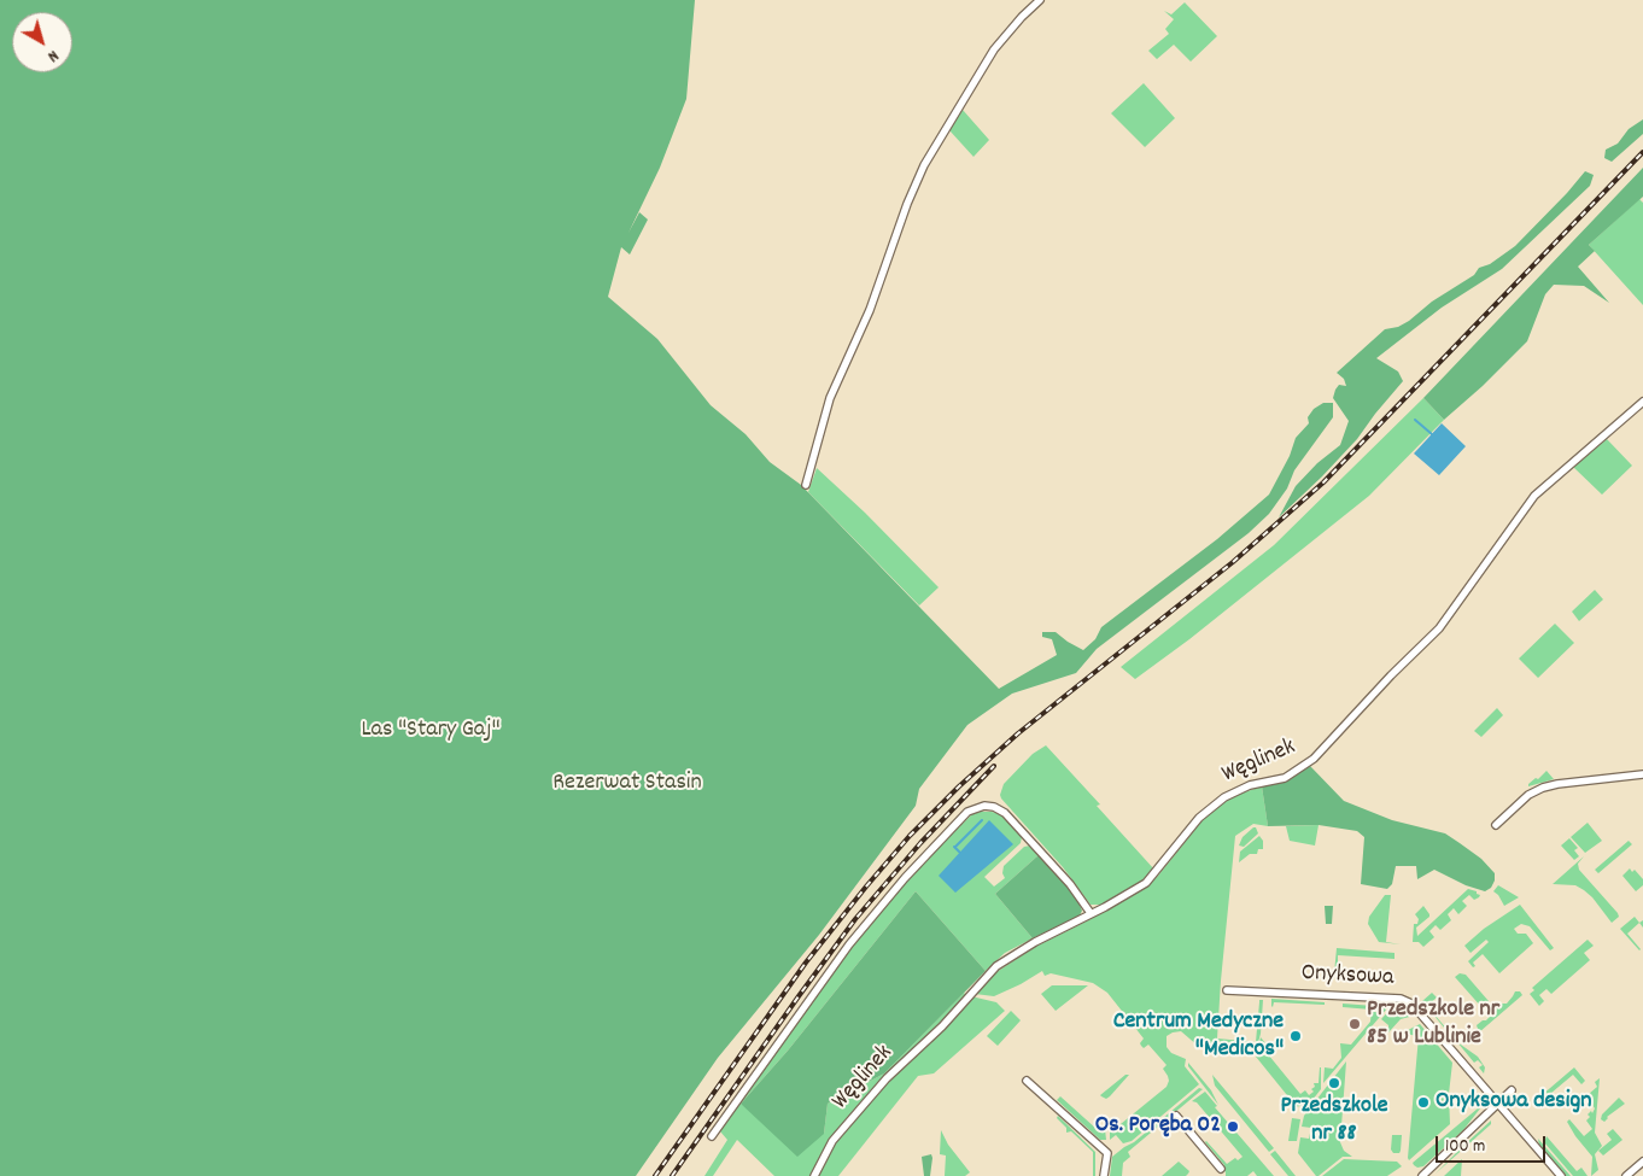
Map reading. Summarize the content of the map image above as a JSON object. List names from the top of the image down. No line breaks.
{"streets":{"street":["Węglinek","Onyksowa"]},"parks":["Las \"Stary Gaj\"","Rezerwat Stasin"],"places":["Przedszkole nr 85 w Lublinie","Centrum Medyczne \"Medicos\"","Przedszkole nr 88","Onyksowa design","Os. Poręba 02"],"scale_bar":"100 m","north":"bottom right"}
